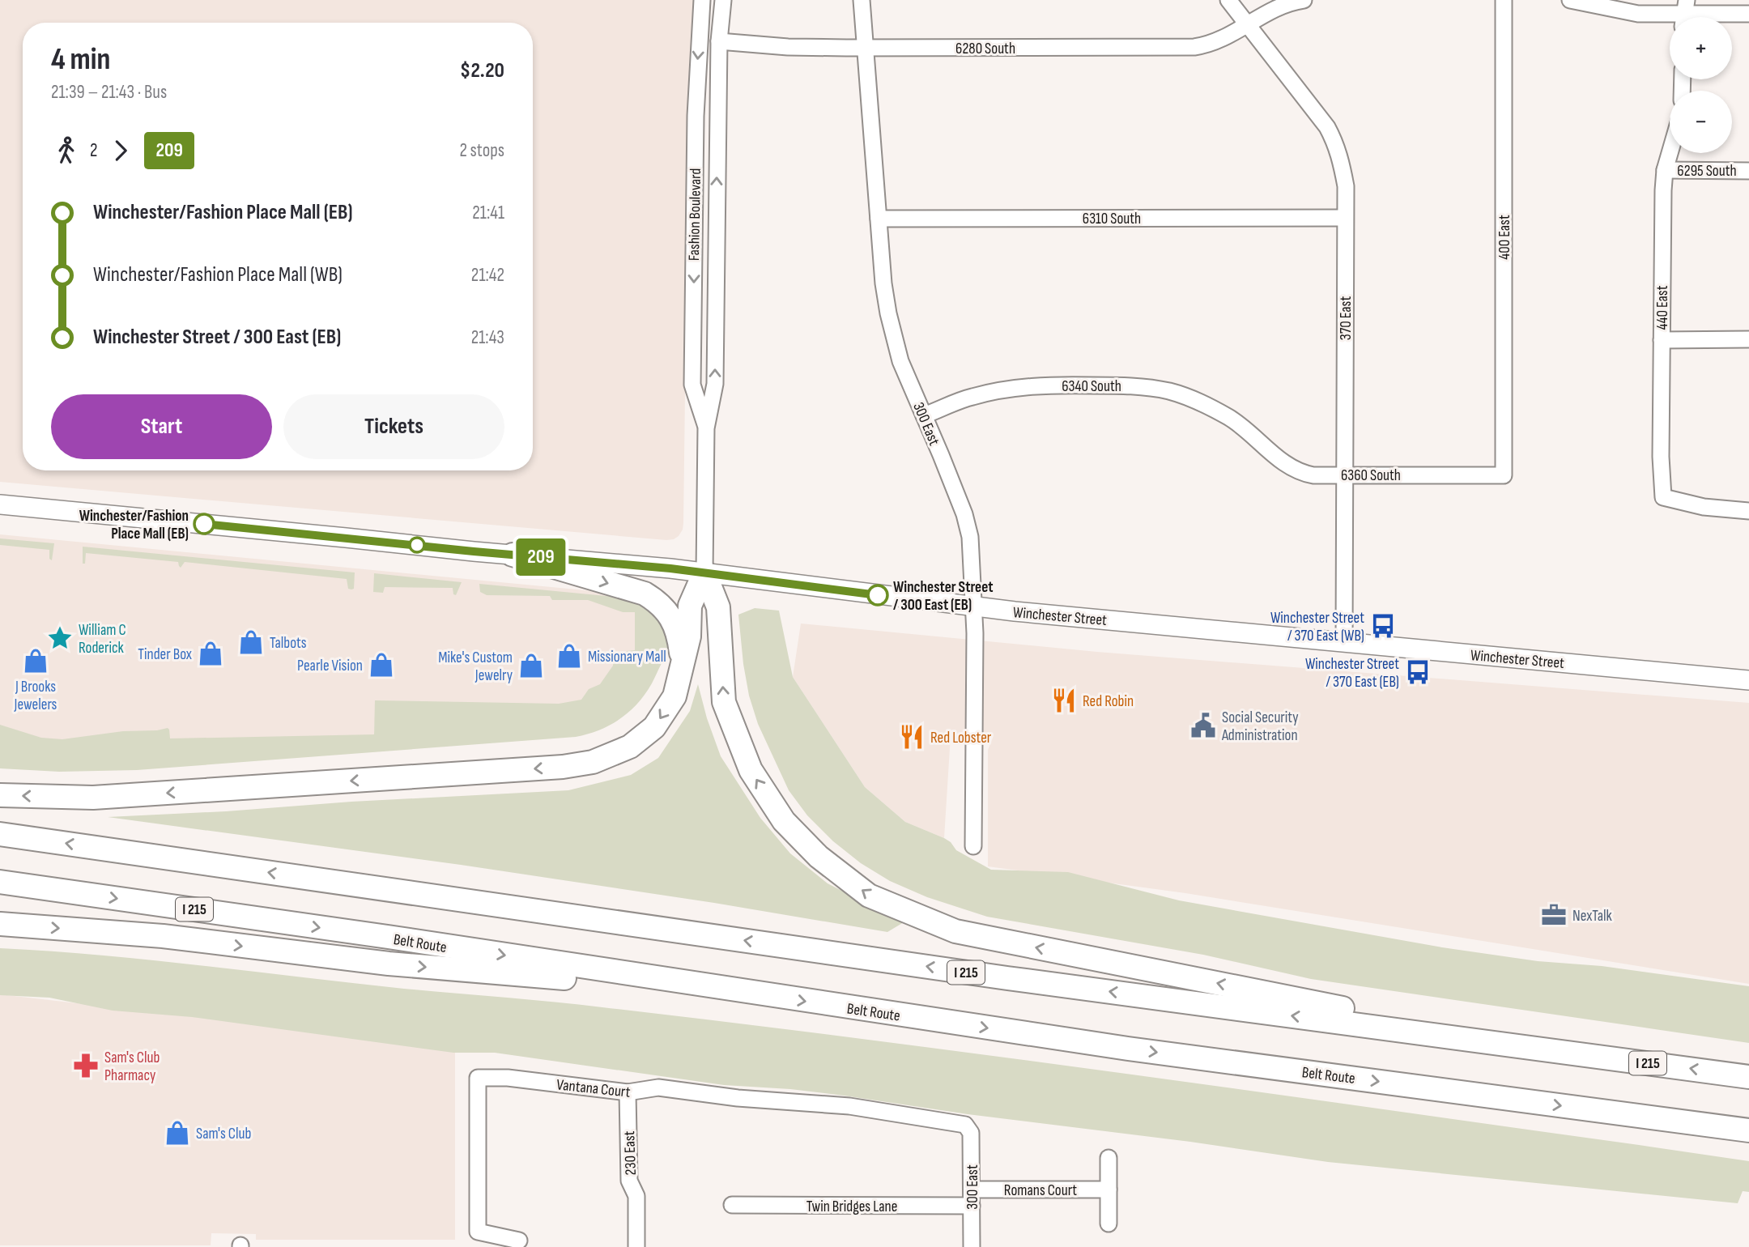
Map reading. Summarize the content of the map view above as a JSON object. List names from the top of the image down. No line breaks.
{"streets":{"highway":["I 215","Belt Route"],"main road":["Winchester Street"],"street":["6280 South","6295 South","Fashion Boulevard","6310 South","400 East","440 East","370 East","6340 South","300 East","6360 South","Vantana Court","230 East","Romans Court","Twin Bridges Lane"]},"crossings":[["6280 South","Fashion Boulevard"],["6280 South","370 East"],["6280 South","300 East"],["6295 South","440 East"],["Fashion Boulevard","Winchester Street"],["6310 South","370 East"],["6310 South","300 East"],["400 East","6360 South"],["370 East","6360 South"],["370 East","Winchester Street"],["6340 South","300 East"],["6340 South","6360 South"],["300 East","Winchester Street"],["300 East","Vantana Court"],["300 East","Romans Court"],["300 East","Twin Bridges Lane"],["Vantana Court","230 East"]],"places":{"other":["Winchester/Fashion Place Mall (EB)","Winchester Street / 300 East (EB)"],"bus stop":["Winchester Street / 370 East (WB)","Winchester Street / 370 East (EB)"],"place":["William C Roderick"],"shop":["Talbots","Tinder Box","Missionary Mall","J Brooks Jewelers","Pearle Vision","Mike's Custom Jewelry","Sam's Club"],"restaurant":["Red Robin","Red Lobster"],"public building":["Social Security Administration"],"office":["NexTalk"],"pharmacy":["Sam's Club Pharmacy"]},"lines":["bus line 209"],"page":{"on_map":"209","map_buttons":["+","−"],"heading":["4 min","21:39 – 21:43 · Bus","$2.20"],"legs":["2","209","2 stops"],"list":[{"name":"Winchester/Fashion Place Mall (EB)","value":"21:41"},{"name":"Winchester/Fashion Place Mall (WB)","value":"21:42"},{"name":"Winchester Street / 300 East (EB)","value":"21:43"}],"buttons":["Start","Tickets"]}}
